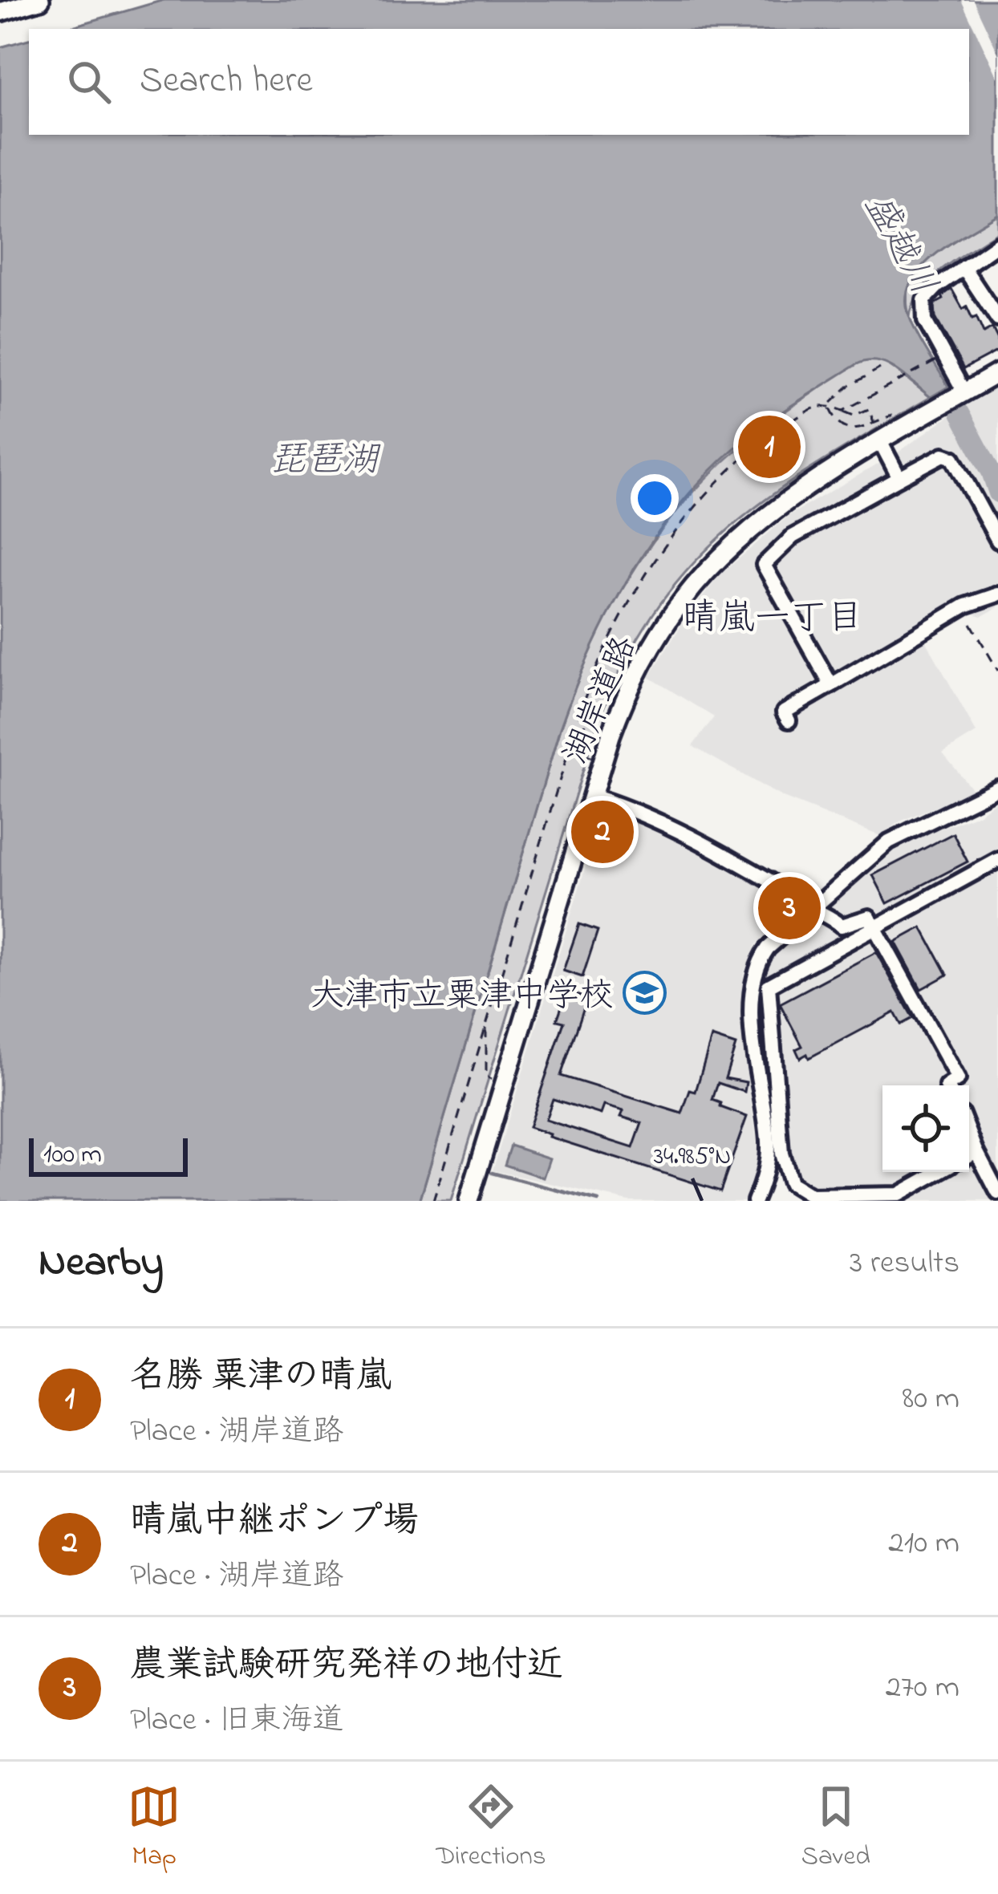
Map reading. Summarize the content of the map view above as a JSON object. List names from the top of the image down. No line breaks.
{"streets":{"main road":["湖岸道路"]},"districts":["晴嵐一丁目"],"water":["盛越川","琵琶湖"],"places":{"school or university":["大津市立粟津中学校"]},"scale_bar":"100 m","page":{"search":"Search here","pins":["1","2","3"],"scale":"100 m","heading":["Nearby","3 results"],"list":[{"mark":"1","name":"名勝 粟津の晴嵐","note":"Place · 湖岸道路","value":"80 m"},{"mark":"2","name":"晴嵐中継ポンプ場","note":"Place · 湖岸道路","value":"210 m"},{"mark":"3","name":"農業試験研究発祥の地付近","note":"Place · 旧東海道","value":"270 m"}],"nav":["Map","Directions","Saved"]},"coordinates":["34.985°N"]}
